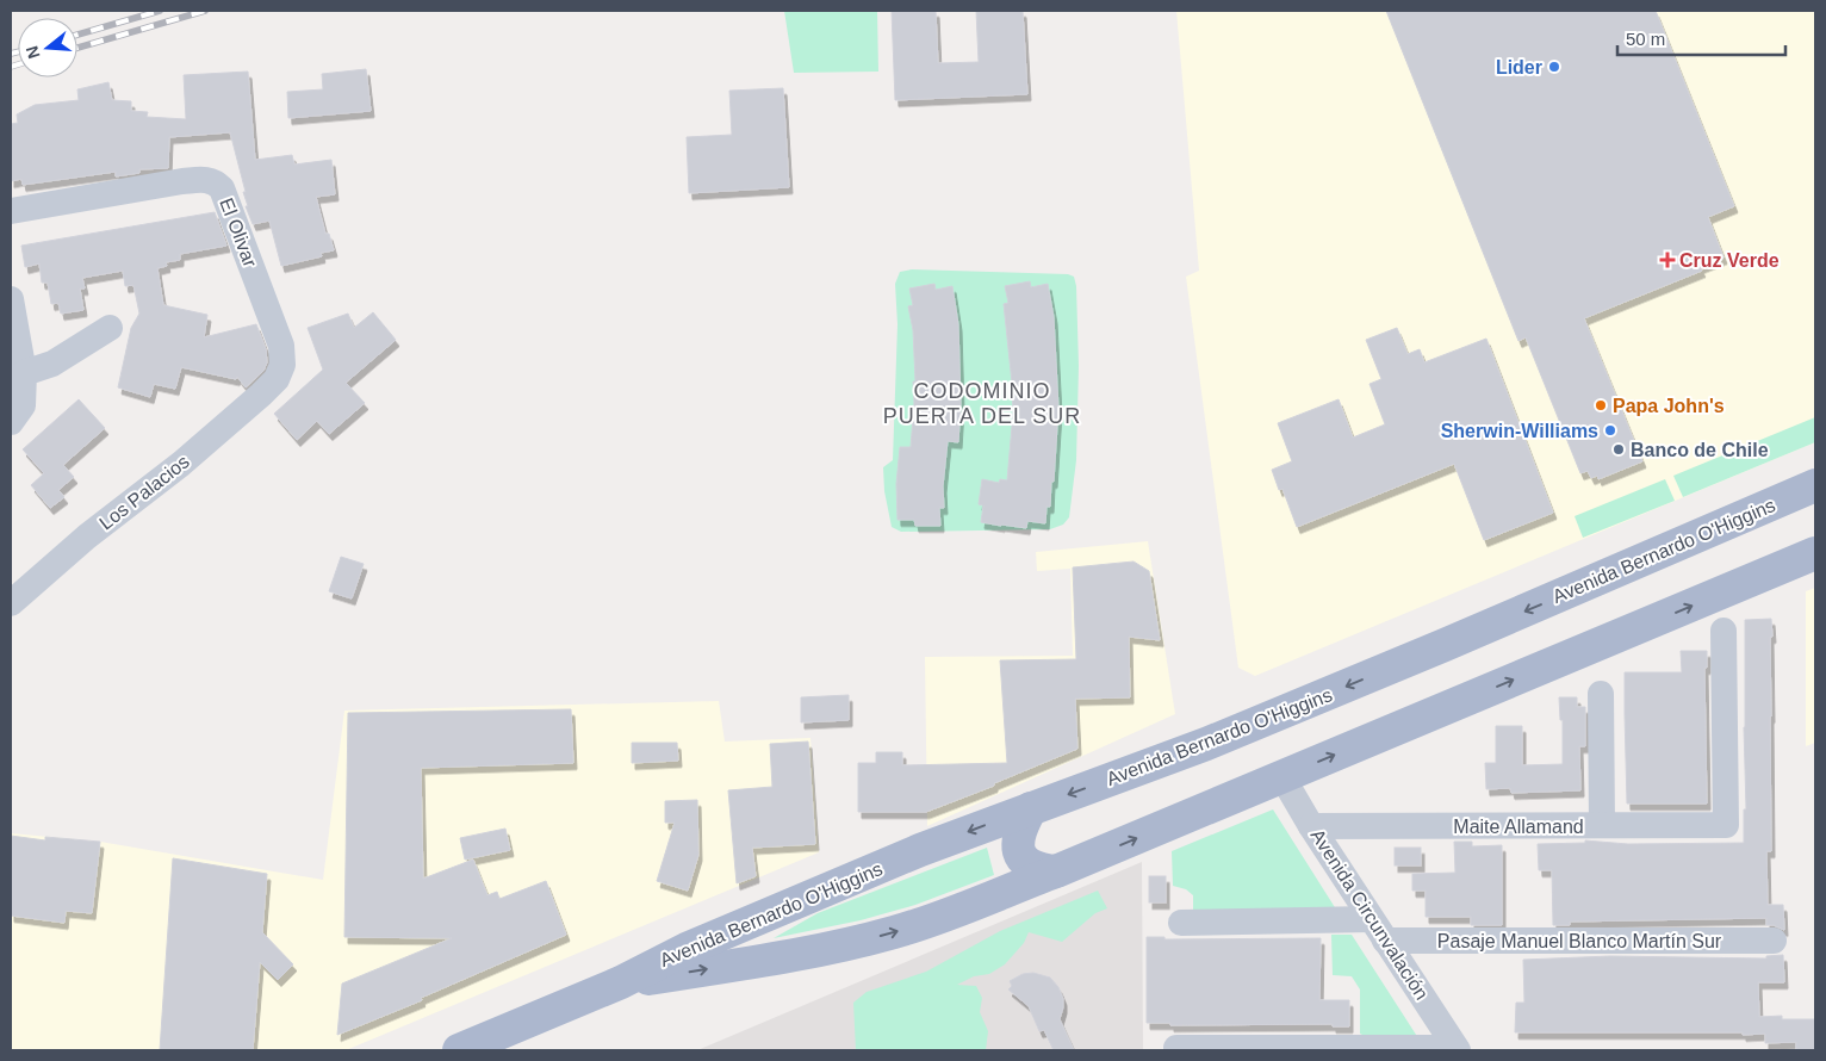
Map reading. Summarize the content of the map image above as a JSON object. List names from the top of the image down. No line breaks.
{"streets":{"main road":["Avenida Bernardo O'Higgins"],"street":["El Olivar","Los Palacios","Maite Allamand","Avenida Circunvalación","Pasaje Manuel Blanco Martín Sur"]},"crossings":[["El Olivar","Los Palacios"],["Avenida Bernardo O'Higgins","Avenida Circunvalación"],["Maite Allamand","Avenida Circunvalación"],["Avenida Circunvalación","Pasaje Manuel Blanco Martín Sur"]],"districts":["CODOMINIO PUERTA DEL SUR"],"places":{"other":["Lider","Papa John's","Sherwin-Williams","Banco de Chile"],"health":["Cruz Verde"]},"scale_bar":"50 m","north":"left"}
